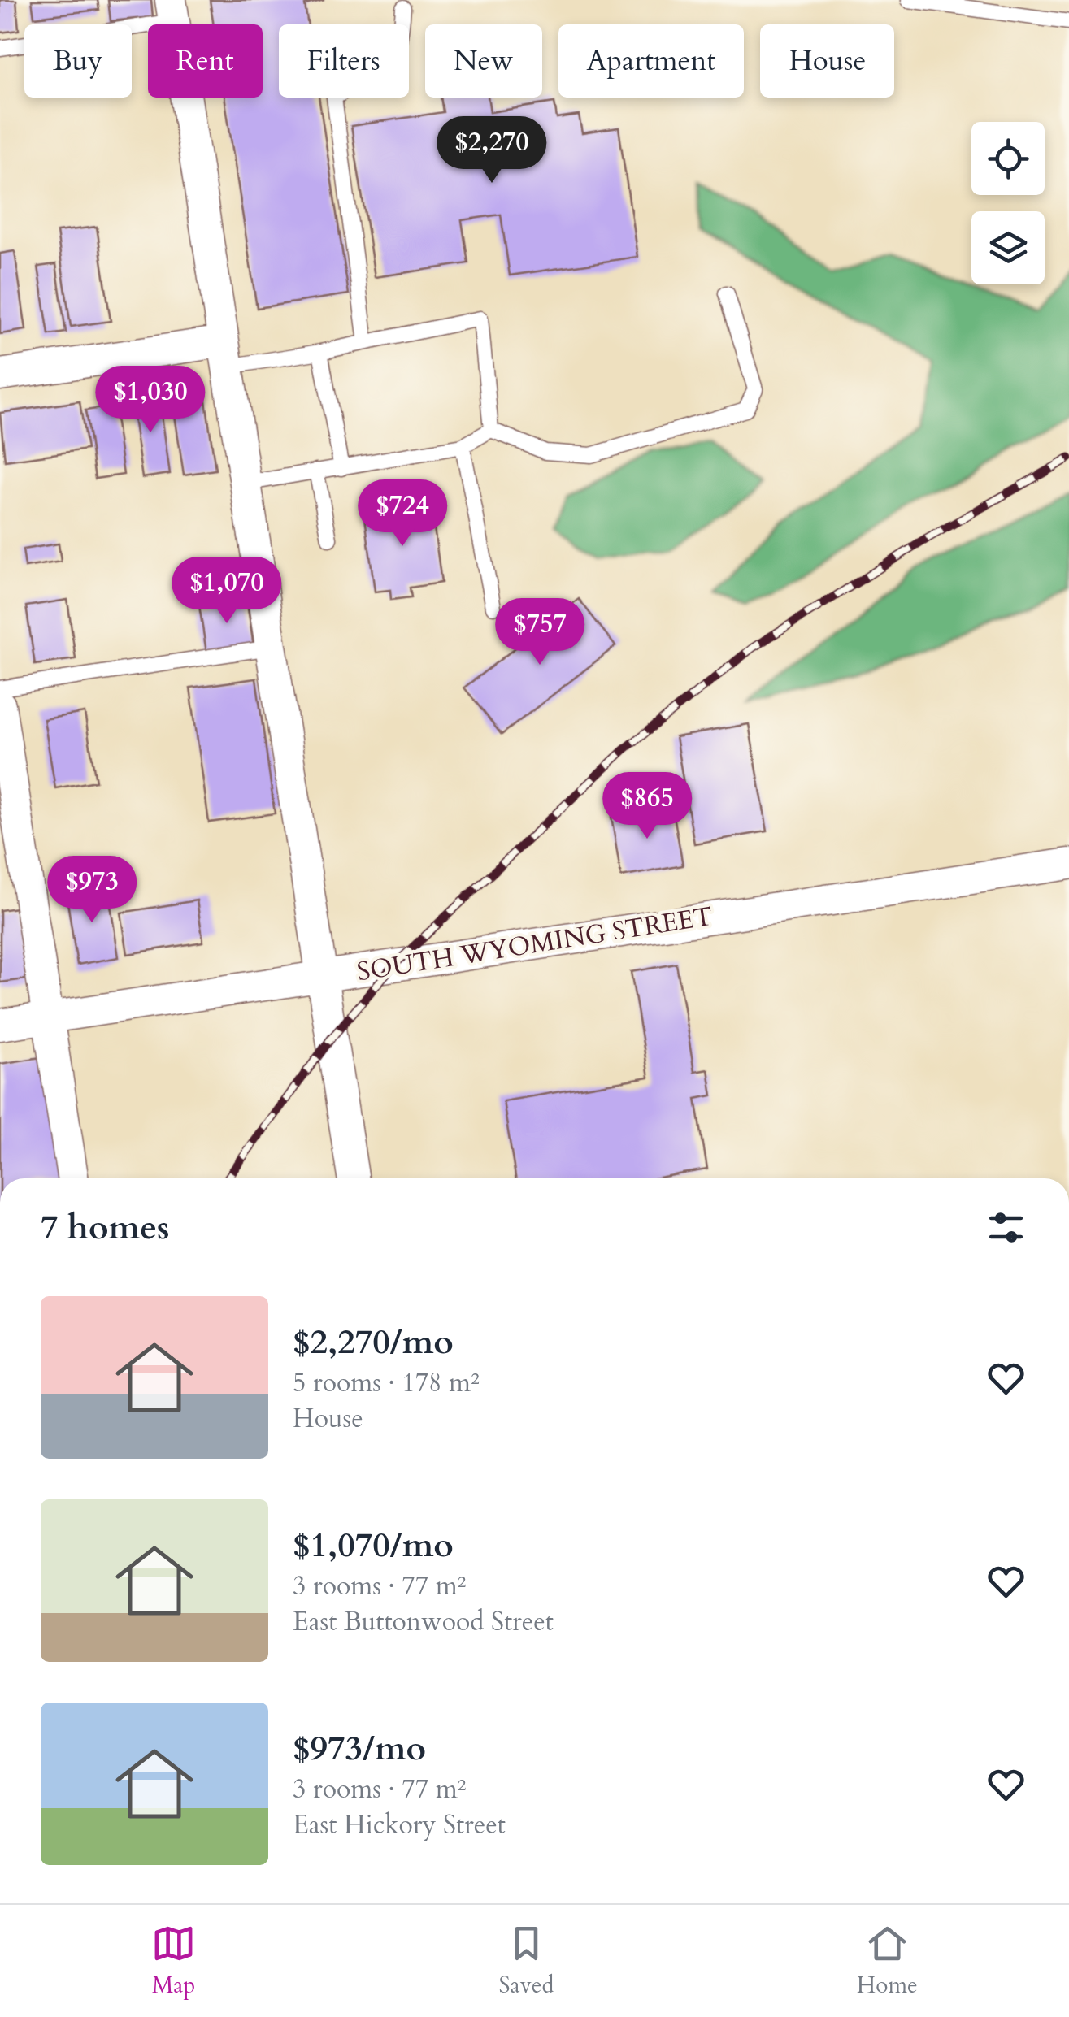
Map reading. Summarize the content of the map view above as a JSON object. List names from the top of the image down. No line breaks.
{"streets":{"street":["SOUTH WYOMING STREET"]},"page":{"chip":["Buy","Rent","Filters","New","Apartment","House"],"price":["$2,270","$1,030","$724","$1,070","$757","$865","$973"],"heading":"7 homes","list":[{"name":"$2,270/mo","note":"5 rooms · 178 m² · House"},{"name":"$1,070/mo","note":"3 rooms · 77 m² · East Buttonwood Street"},{"name":"$973/mo","note":"3 rooms · 77 m² · East Hickory Street"}],"tabs":["Map","Saved","Home"]}}
